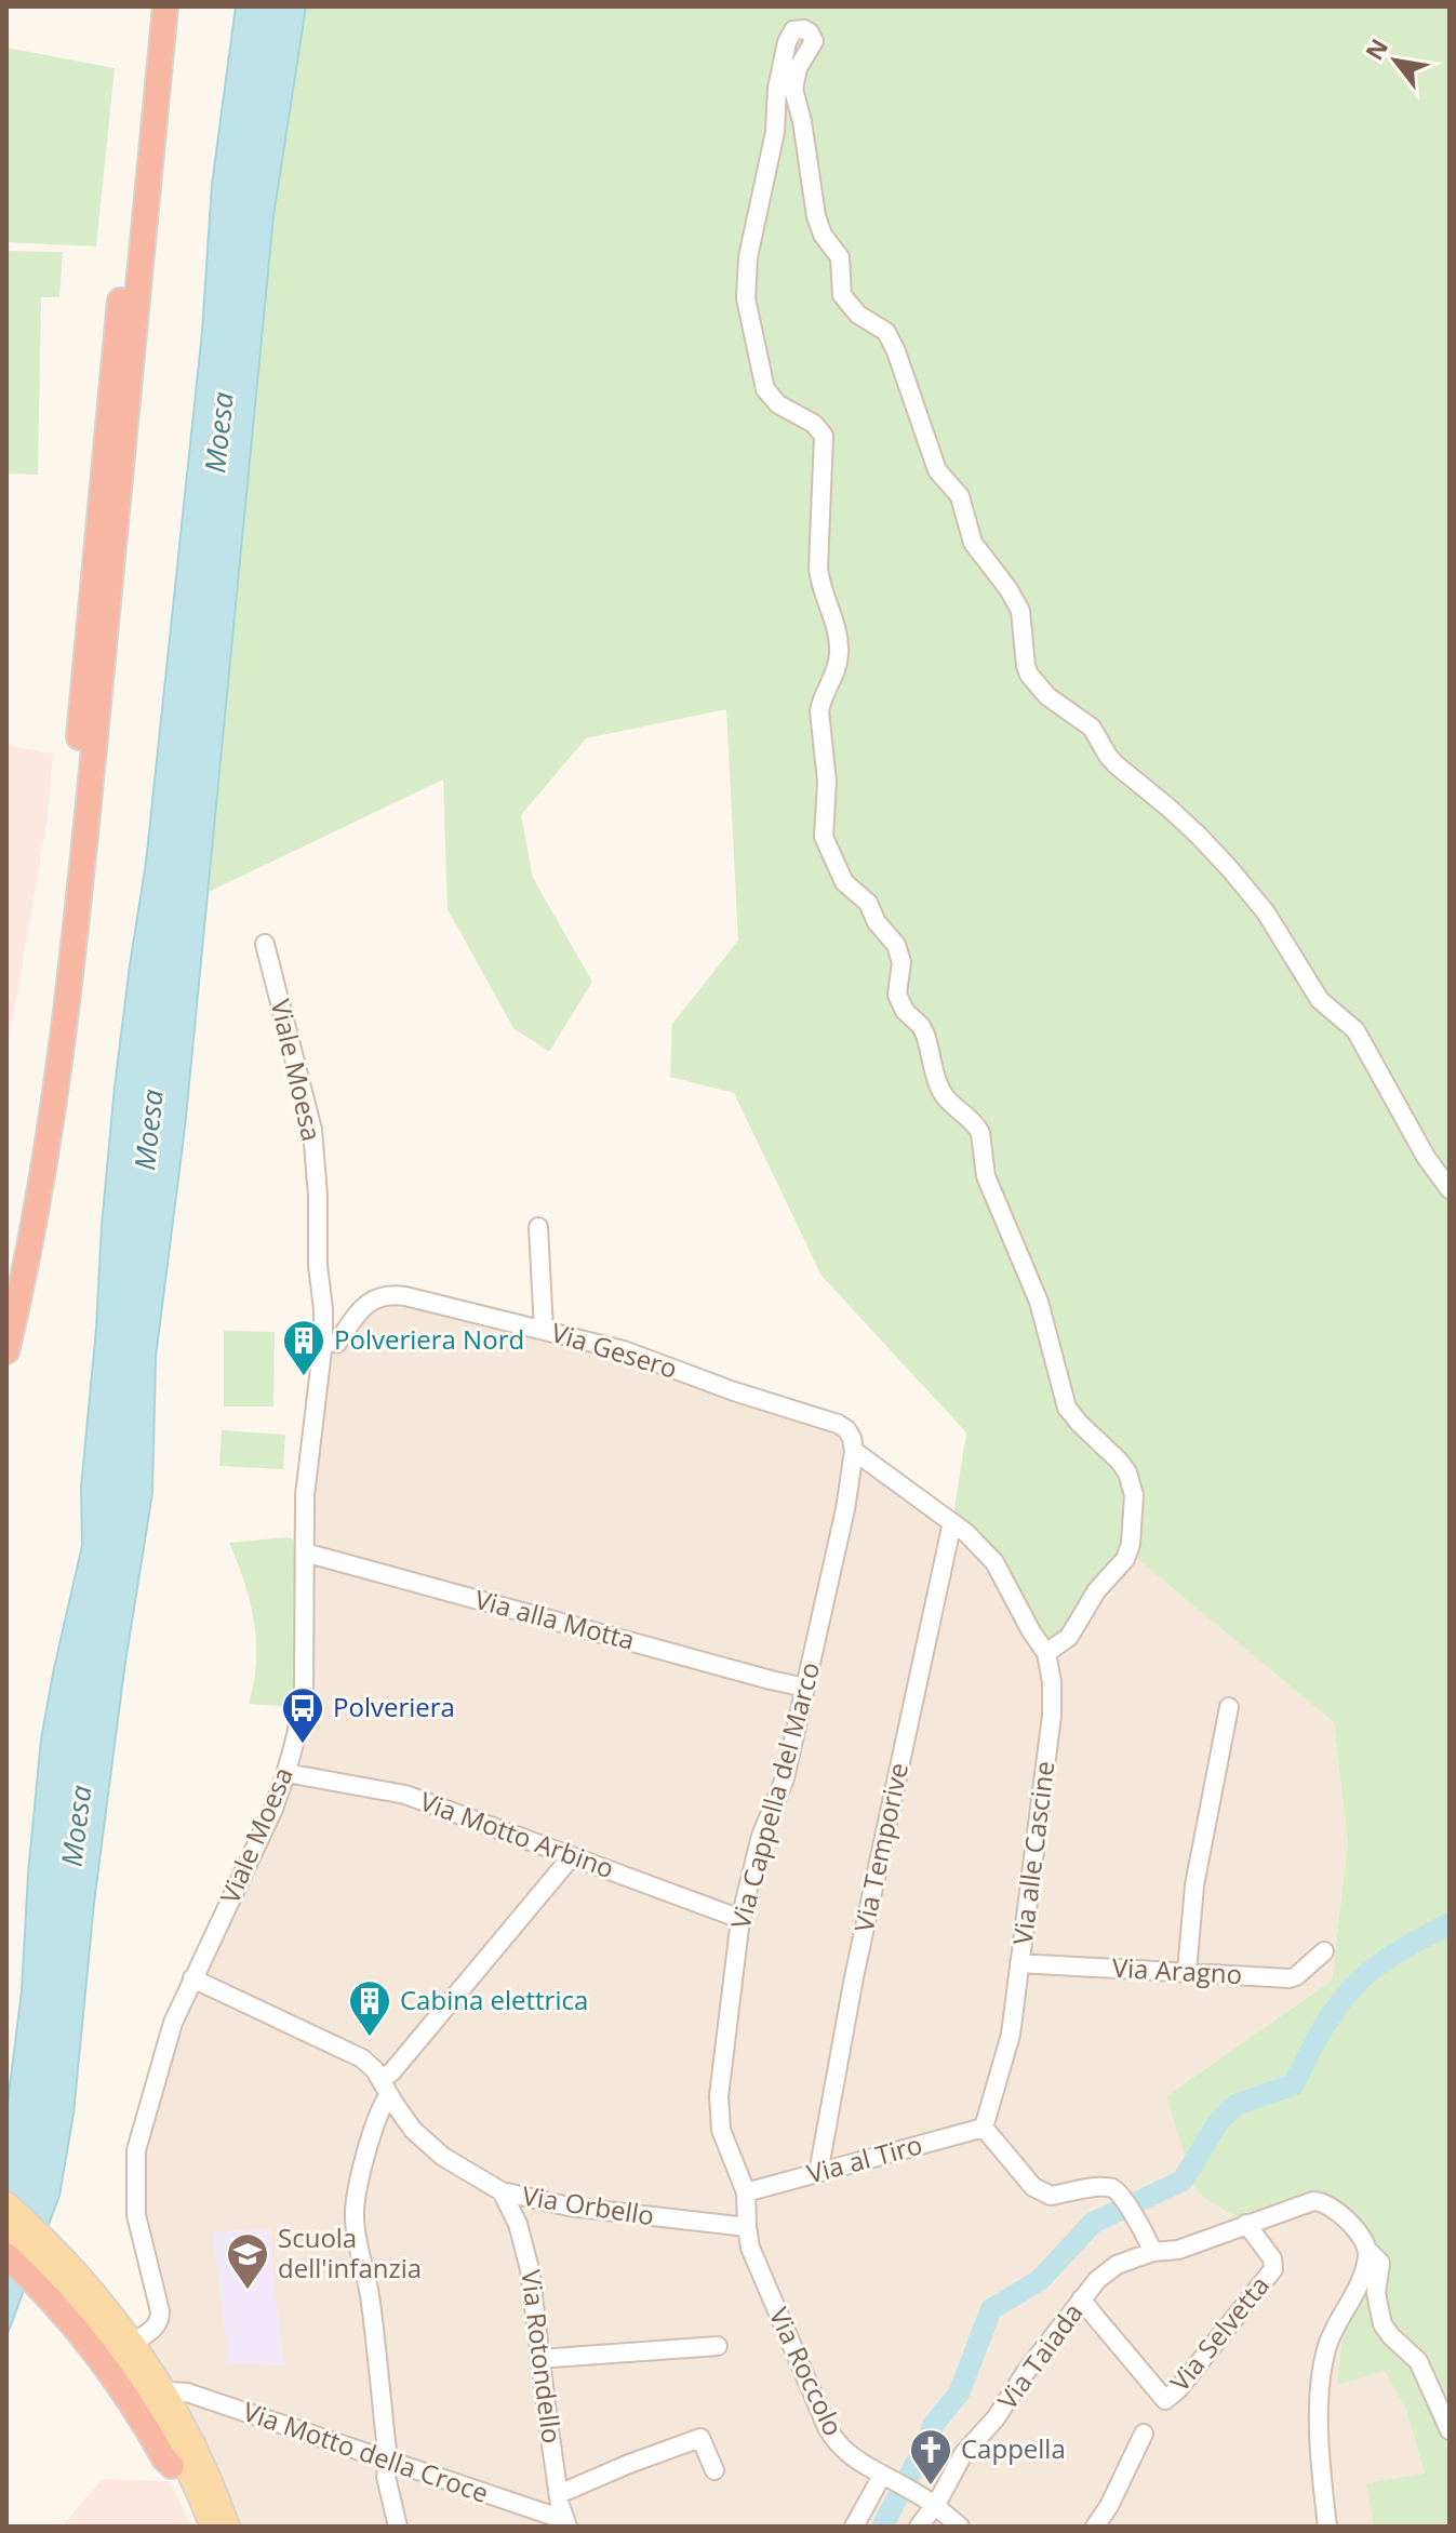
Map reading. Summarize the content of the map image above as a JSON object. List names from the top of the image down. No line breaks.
{"streets":{"street":["Viale Moesa","Via Gesero","Via alla Motta","Via Cappella del Marco","Via Motto Arbino","Via Temporive","Via alle Cascine","Via Aragno","Via al Tiro","Via Orbello","Via Selvetta","Via Rotondello","Via Taiada","Via Roccolo","Via Motto della Croce"]},"crossings":[["Viale Moesa","Via Gesero"],["Viale Moesa","Via alla Motta"],["Viale Moesa","Via Motto Arbino"],["Viale Moesa","Via Orbello"],["Via Gesero","Via Cappella del Marco"],["Via Gesero","Via alle Cascine"],["Via alla Motta","Via Cappella del Marco"],["Via Cappella del Marco","Via Motto Arbino"],["Via Cappella del Marco","Via alle Cascine"],["Via Cappella del Marco","Via al Tiro"],["Via Cappella del Marco","Via Orbello"],["Via Cappella del Marco","Via Roccolo"],["Via Temporive","Via alle Cascine"],["Via Temporive","Via al Tiro"],["Via alle Cascine","Via Aragno"],["Via alle Cascine","Via al Tiro"],["Via Orbello","Via Rotondello"],["Via Orbello","Via Roccolo"],["Via Selvetta","Via Taiada"],["Via Rotondello","Via Motto della Croce"],["Via Taiada","Via Roccolo"]],"water":["Moesa"],"places":{"building":["Polveriera Nord","Cabina elettrica"],"bus stop":["Polveriera"],"school or university":["Scuola dell'infanzia"],"church":["Cappella"]},"north":"top left"}
